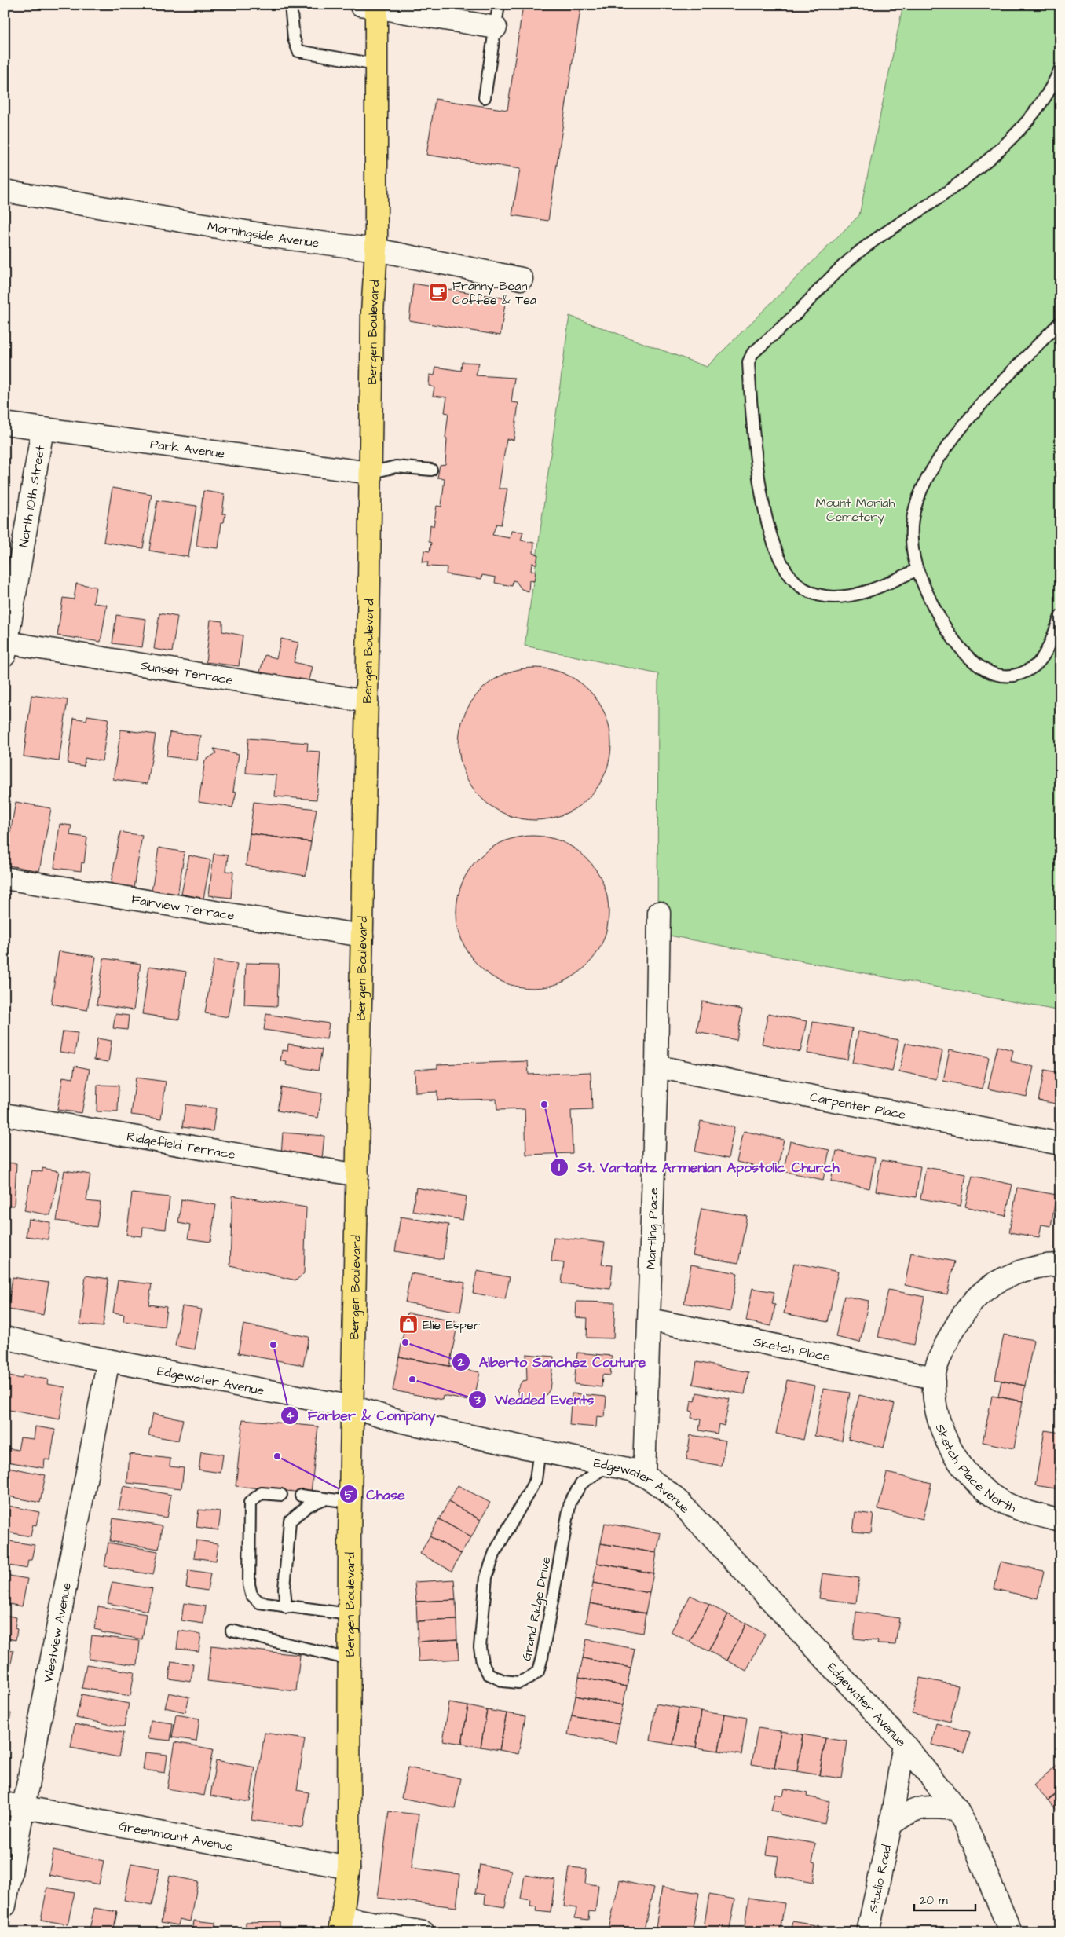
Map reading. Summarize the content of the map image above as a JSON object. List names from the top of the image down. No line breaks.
{"streets":{"main road":["Bergen Boulevard"],"street":["Morningside Avenue","Park Avenue","North 10th Street","Sunset Terrace","Fairview Terrace","Carpenter Place","Ridgefield Terrace","Martling Place","Sketch Place","Edgewater Avenue","Sketch Place North","Westview Avenue","Greenmount Avenue","Studio Road"],"lane":["Grand Ridge Drive"]},"crossings":[["Morningside Avenue","Bergen Boulevard"],["Bergen Boulevard","Park Avenue"],["Bergen Boulevard","Sunset Terrace"],["Bergen Boulevard","Fairview Terrace"],["Bergen Boulevard","Ridgefield Terrace"],["Bergen Boulevard","Edgewater Avenue"],["Bergen Boulevard","Greenmount Avenue"],["Park Avenue","North 10th Street"],["North 10th Street","Sunset Terrace"],["Carpenter Place","Martling Place"],["Martling Place","Sketch Place"],["Martling Place","Edgewater Avenue"],["Sketch Place","Sketch Place North"],["Edgewater Avenue","Grand Ridge Drive"],["Edgewater Avenue","Westview Avenue"],["Edgewater Avenue","Studio Road"],["Westview Avenue","Greenmount Avenue"]],"parks":["Mount Moriah Cemetery"],"places":{"cafe":["Franny Bean Coffee & Tea"],"other":["St. Vartantz Armenian Apostolic Church","Alberto Sanchez Couture","Farber & Company","Wedded Events","Chase"],"shop":["Elie Esper"]},"scale_bar":"20 m"}
